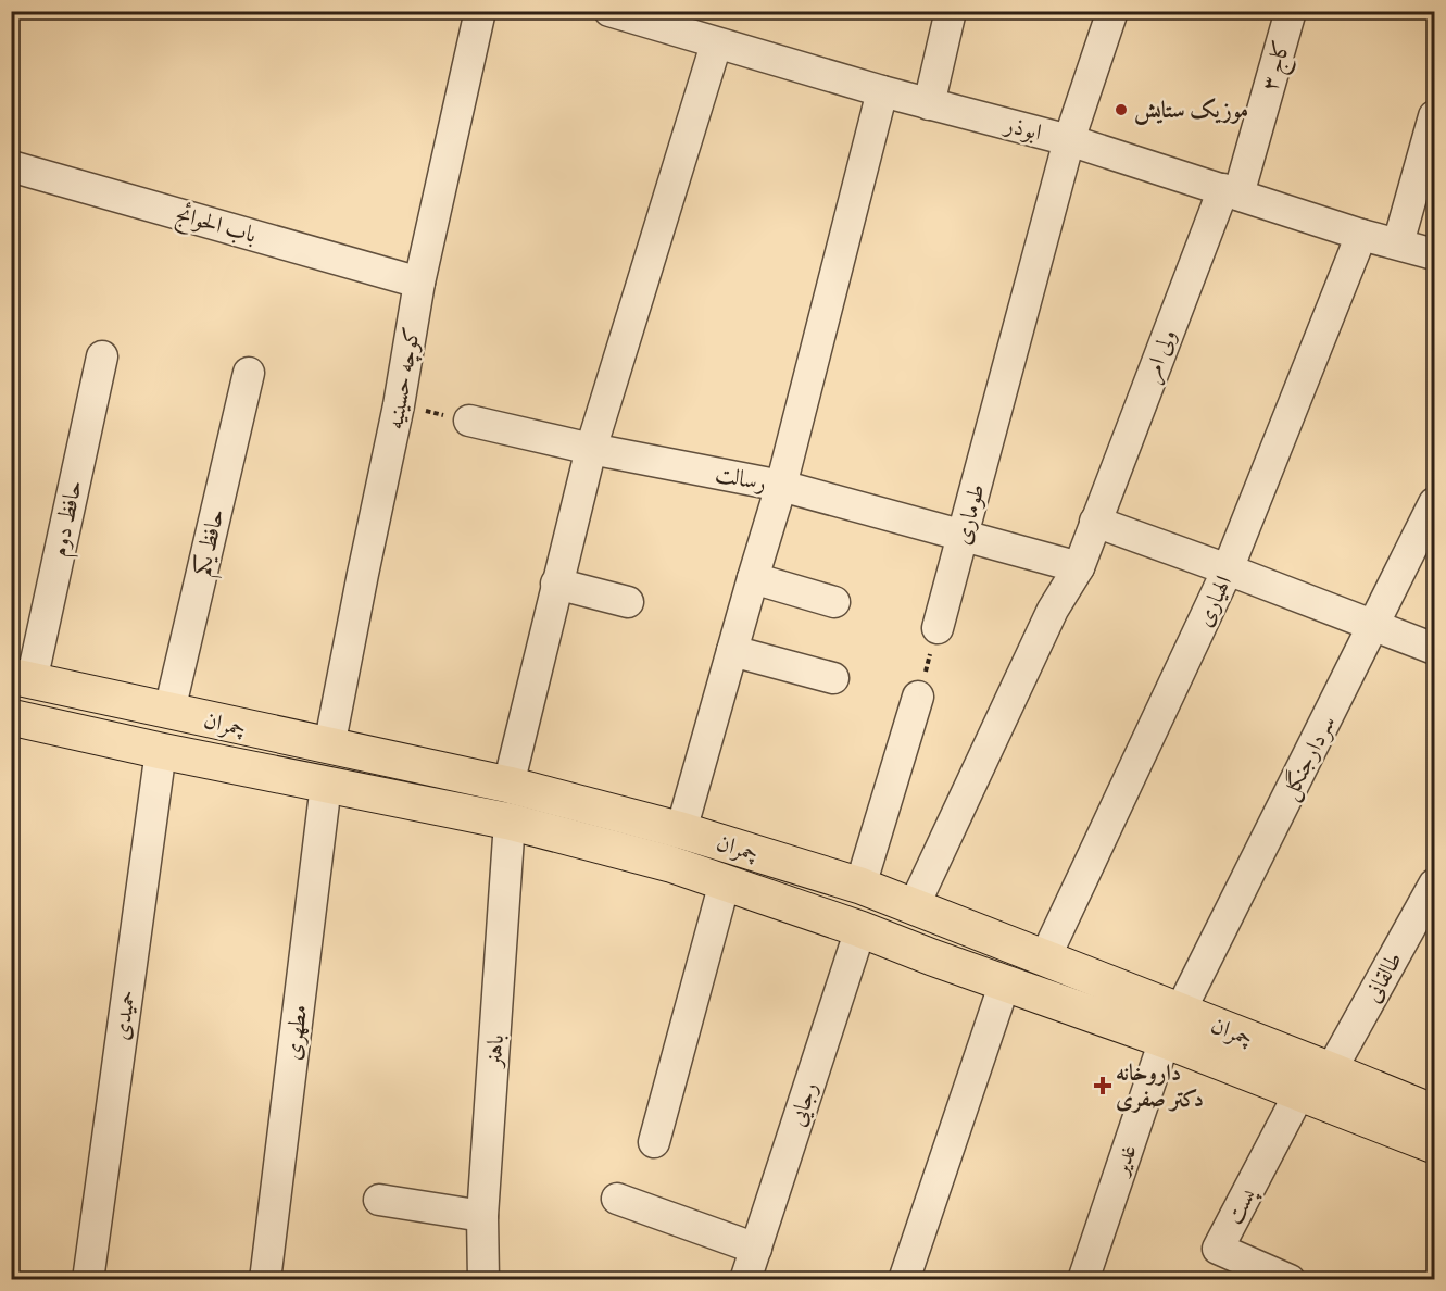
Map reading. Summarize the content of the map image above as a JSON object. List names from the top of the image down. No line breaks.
{"streets":{"main road":["چمران"],"street":["کاج ۳","ابوذر","باب الحوائج","ولی امر","کوچه حسینیه","رسالت","طوماری","حافظ دوم","حافظ یکم","الهیاری","سردارجنگل","طالقانی","حمیدی","مطهری","باهنر","رجایی","غدیر","پست"]},"crossings":[["کاج ۳","ابوذر"],["کاج ۳","ولی امر"],["ابوذر","ولی امر"],["ابوذر","طوماری"],["ابوذر","الهیاری"],["باب الحوائج","کوچه حسینیه"],["ولی امر","رسالت"],["ولی امر","چمران"],["کوچه حسینیه","چمران"],["رسالت","طوماری"],["حافظ دوم","چمران"],["حافظ یکم","چمران"],["الهیاری","چمران"],["چمران","سردارجنگل"],["چمران","طالقانی"],["چمران","حمیدی"],["چمران","مطهری"],["چمران","باهنر"],["چمران","رجایی"],["چمران","غدیر"],["چمران","پست"],["سردارجنگل","غدیر"]],"places":{"other":["موزیک ستایش"],"health":["داروخانه دکتر صفری"]}}
